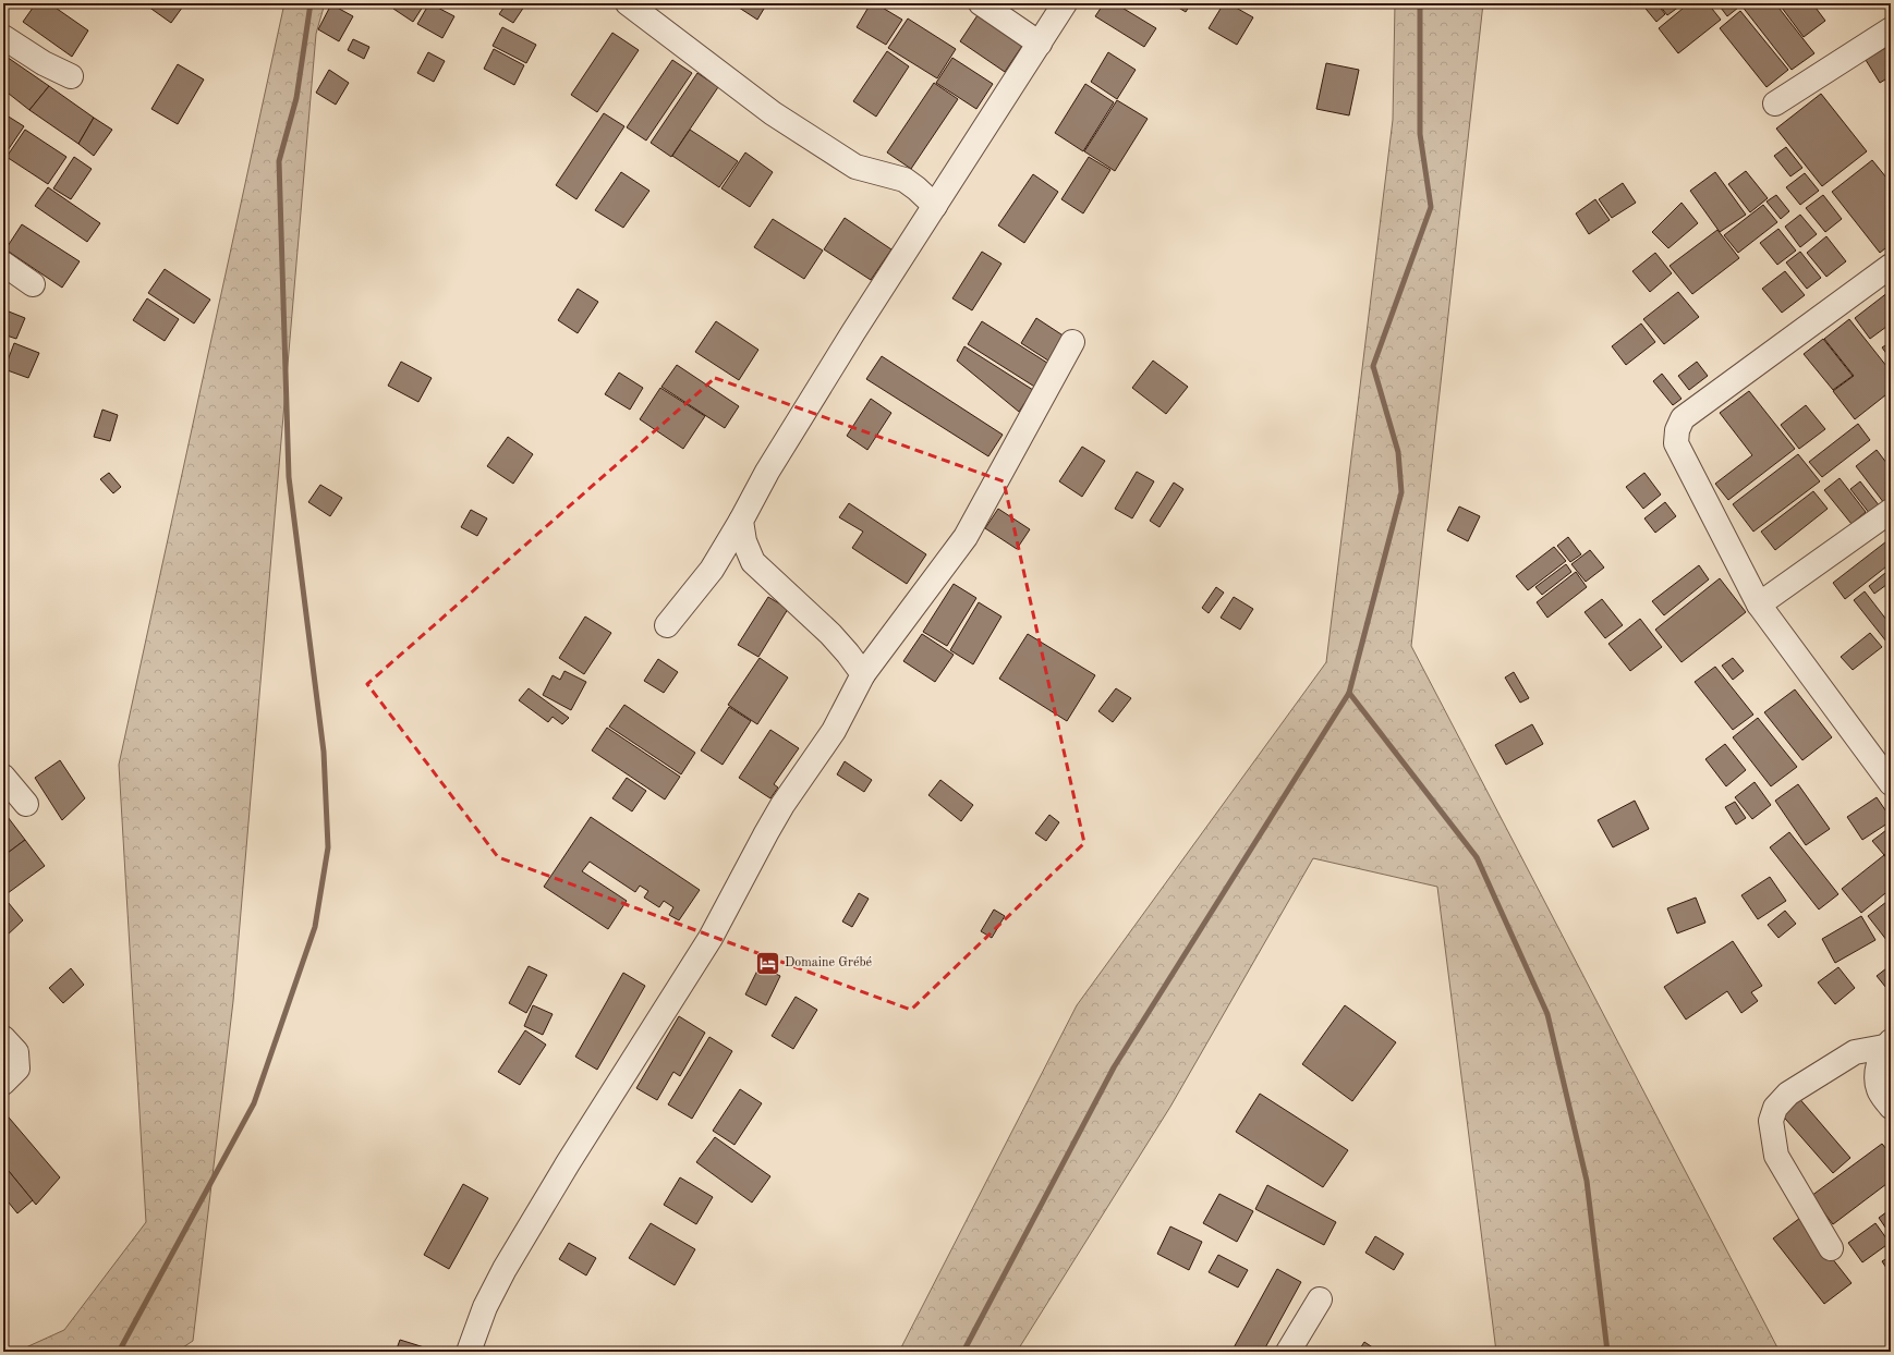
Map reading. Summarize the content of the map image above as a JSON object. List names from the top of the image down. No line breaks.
{"places":{"hotel":["Domaine Grébé"]}}
